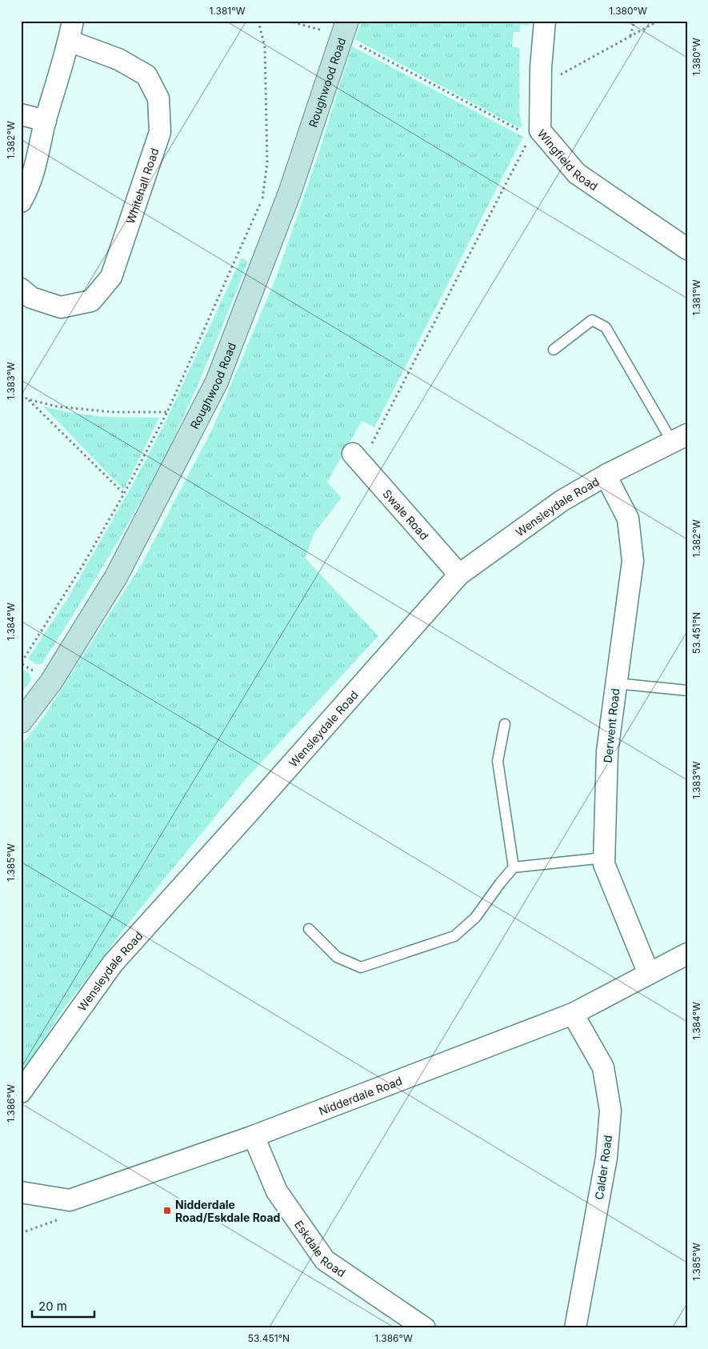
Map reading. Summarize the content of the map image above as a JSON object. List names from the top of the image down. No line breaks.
{"streets":{"street":["Roughwood Road","Wingfield Road","Whitehall Road","Wensleydale Road","Swale Road","Derwent Road","Nidderdale Road","Calder Road","Eskdale Road"]},"crossings":[["Wensleydale Road","Swale Road"],["Wensleydale Road","Derwent Road"],["Derwent Road","Nidderdale Road"],["Nidderdale Road","Calder Road"],["Nidderdale Road","Eskdale Road"]],"places":{"transit":["Nidderdale Road/Eskdale Road"]},"scale_bar":"20 m","coordinates":["1.381°W","1.380°W","1.382°W","1.383°W","1.384°W","53.451°N","1.385°W","1.386°W"]}
